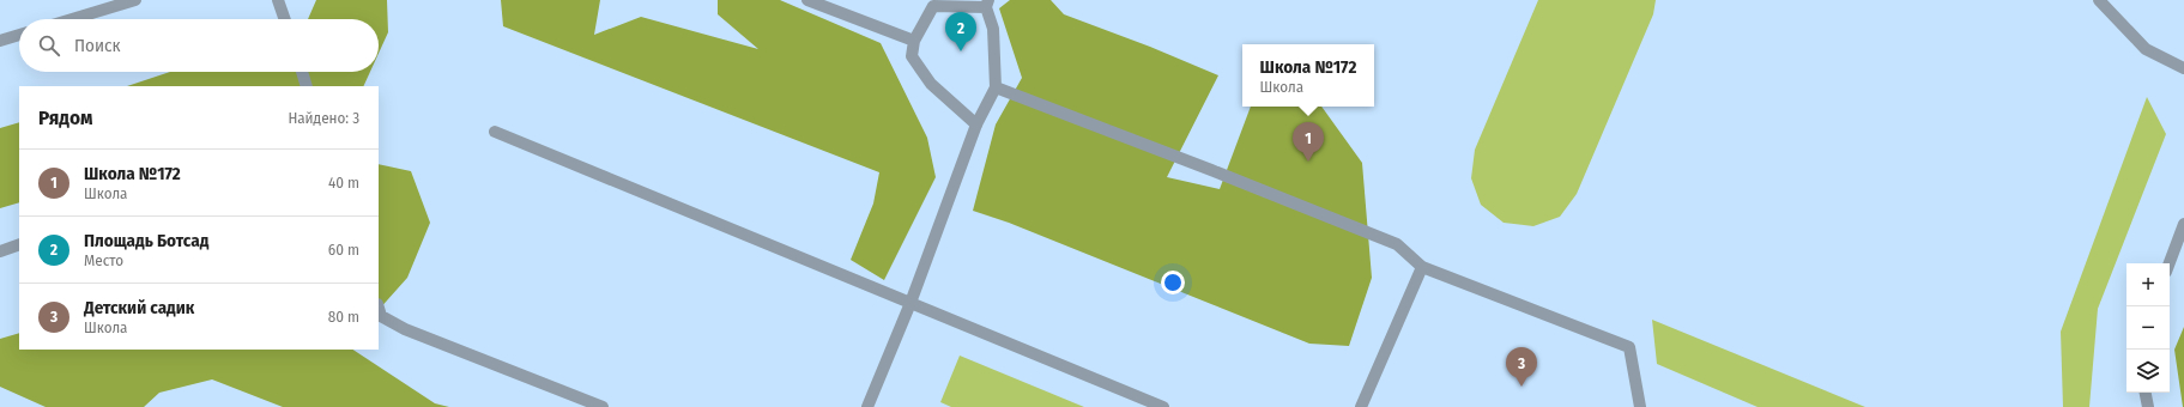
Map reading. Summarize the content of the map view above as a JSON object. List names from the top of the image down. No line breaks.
{"page":{"pins":["2","1","3"],"search":"Поиск","popup":["Школа №172","Школа"],"heading":["Рядом","Найдено: 3"],"list":[{"mark":"1","name":"Школа №172","note":"Школа","value":"40 m"},{"mark":"2","name":"Площадь Ботсад","note":"Место","value":"60 m"},{"mark":"3","name":"Детский садик","note":"Школа","value":"80 m"}],"map_buttons":["+","−"]}}
